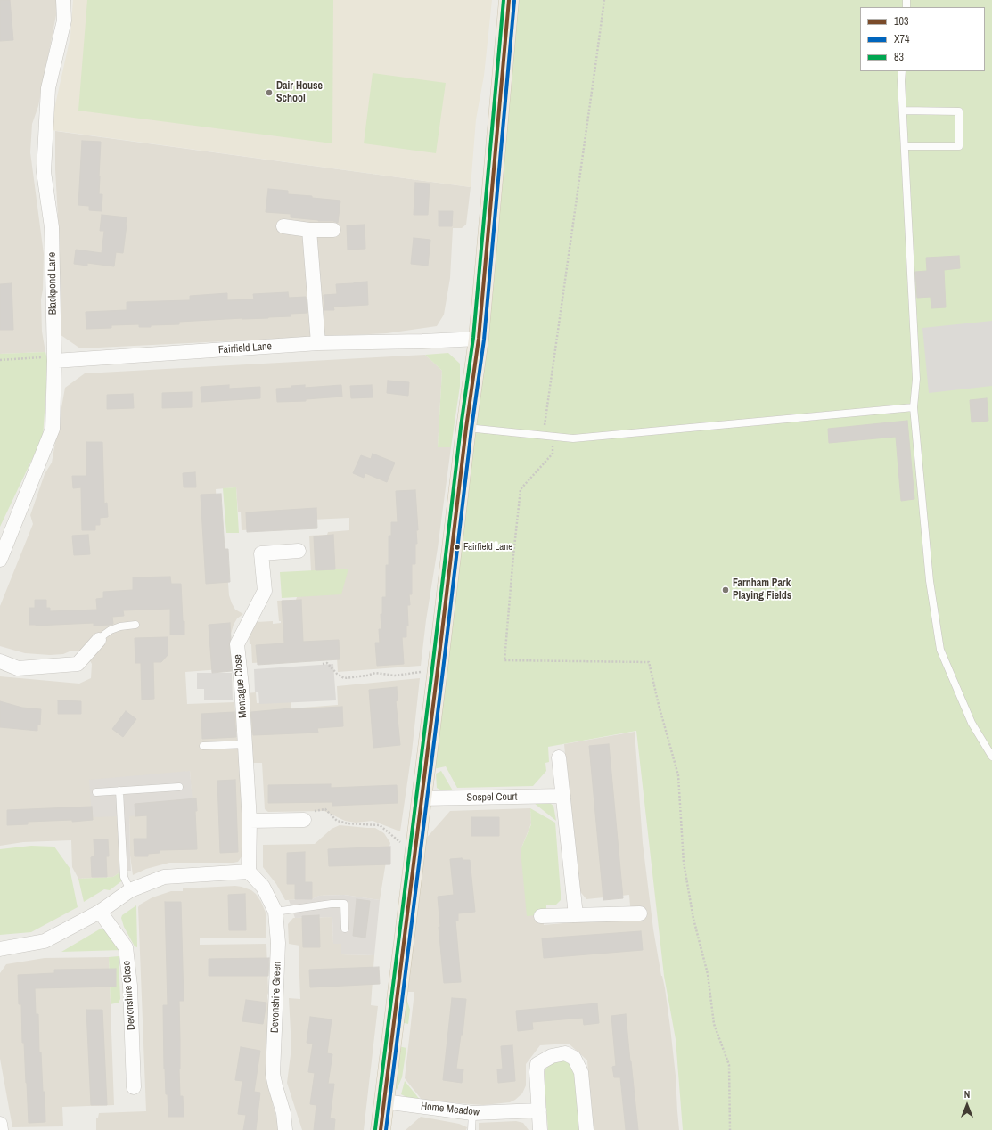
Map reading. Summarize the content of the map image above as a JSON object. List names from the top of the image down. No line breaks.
{"streets":{"street":["Blackpond Lane","Fairfield Lane","Montague Close","Sospel Court","Devonshire Close","Devonshire Green","Home Meadow"]},"crossings":[["Blackpond Lane","Fairfield Lane"]],"places":["Dair House School","Fairfield Lane","Farnham Park Playing Fields"],"lines":["transit line 103","transit line 83","transit line X74"],"legend":["103","X74","83"],"north":"top"}
